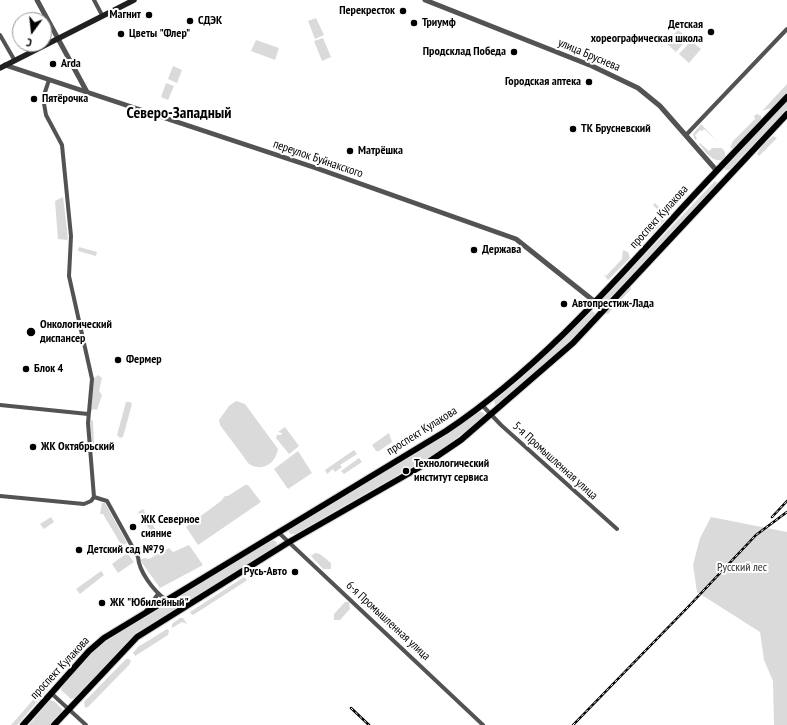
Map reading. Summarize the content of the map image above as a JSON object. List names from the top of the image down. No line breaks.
{"streets":{"main road":["проспект Кулакова"],"street":["улица Бруснева","переулок Буйнакского","5-я Промышленная улица","6-я Промышленная улица"]},"crossings":[["улица Бруснева","проспект Кулакова"],["переулок Буйнакского","проспект Кулакова"],["проспект Кулакова","5-я Промышленная улица"],["проспект Кулакова","6-я Промышленная улица"]],"districts":["Северо-Западный"],"parks":["Русский лес"],"places":["Перекресток","Магнит","СДЭК","Триумф","Детская хореографическая школа","Цветы \"Флер\"","Продсклад Победа","Arda","Городская аптека","Пятёрочка","ТК Брусневский","Матрёшка","Держава","Автопрестиж-Лада","Онкологический диспансер","Фермер","Блок 4","ЖК Октябрьский","Технологический институт сервиса","ЖК Северное сияние","Детский сад №79","Русь-Авто","ЖК \"Юбилейный\""],"north":"bottom"}
